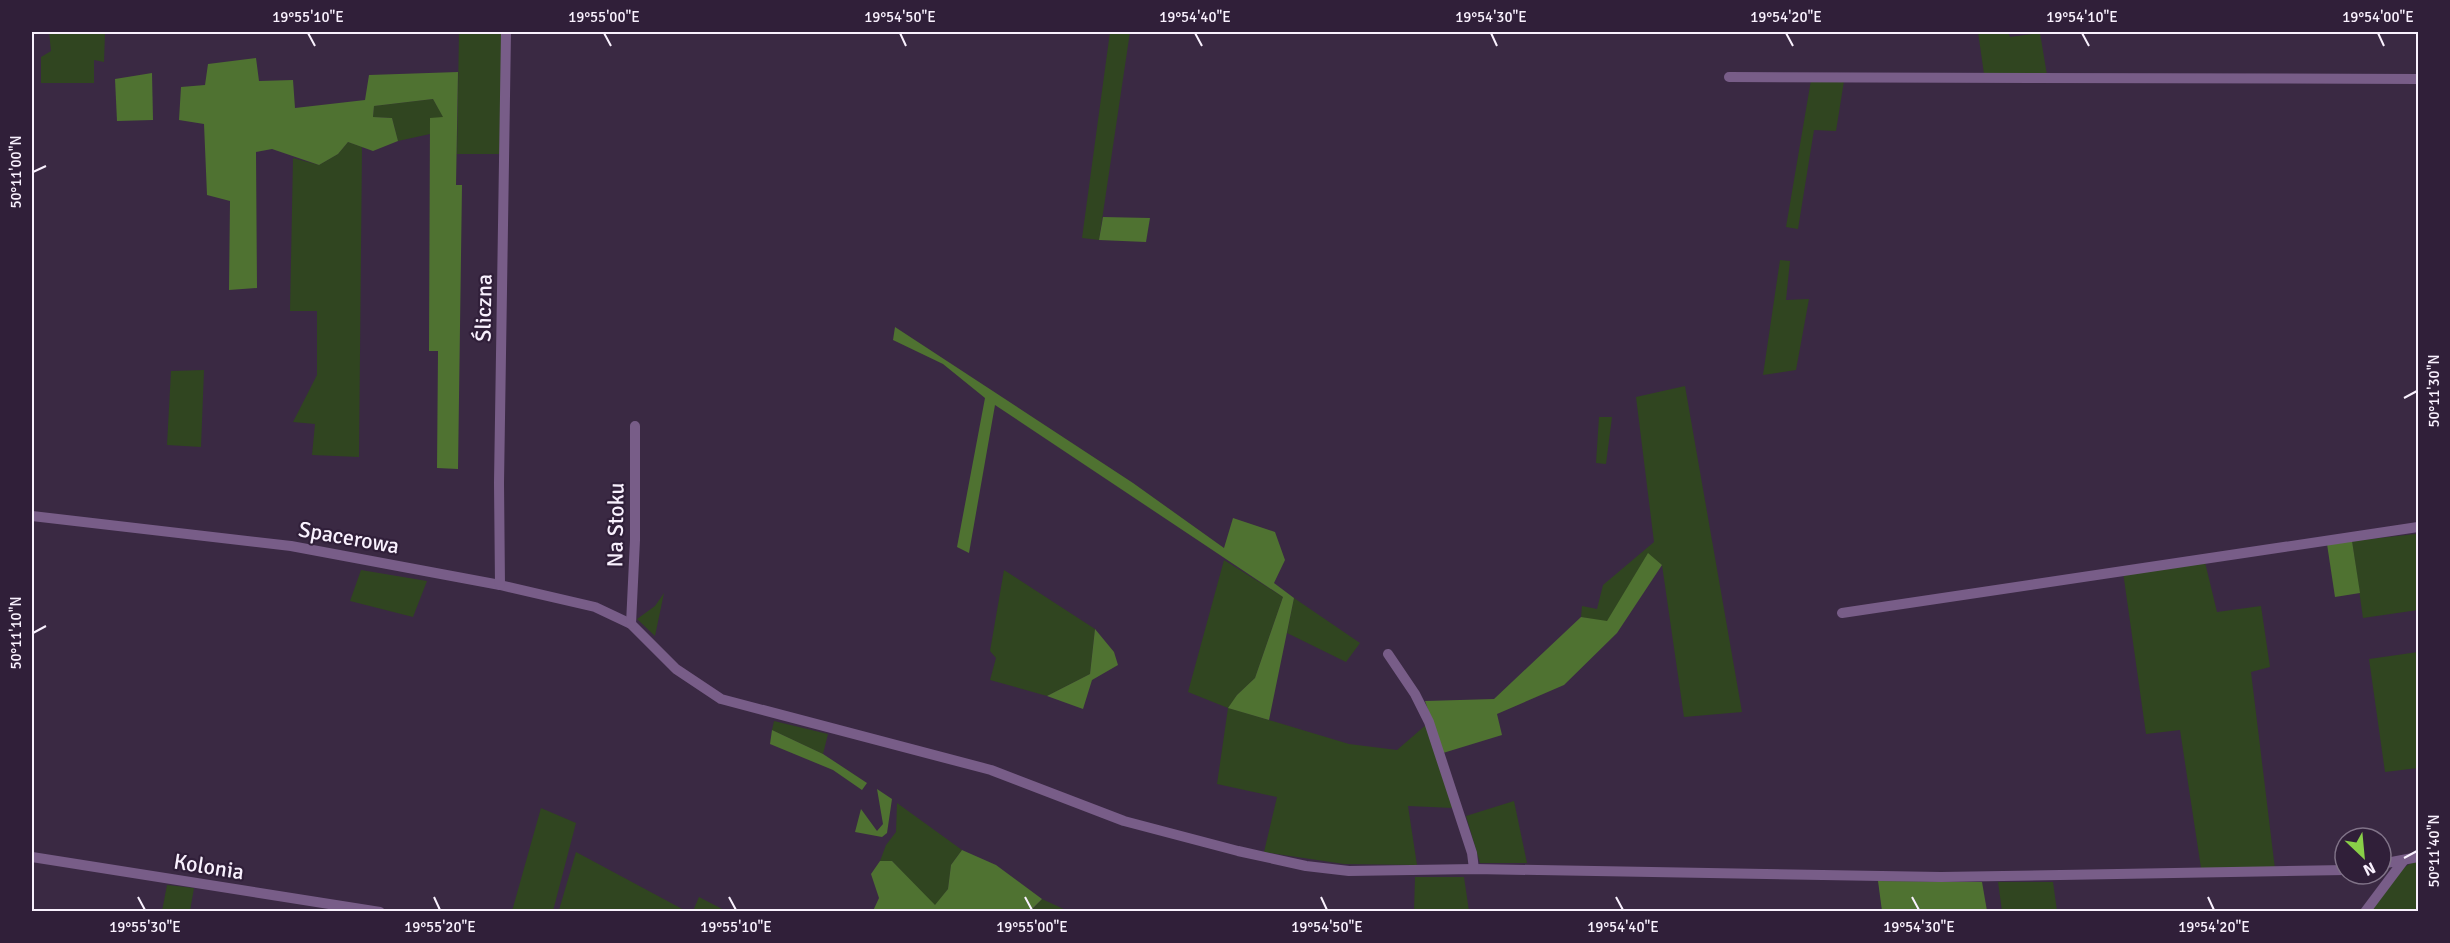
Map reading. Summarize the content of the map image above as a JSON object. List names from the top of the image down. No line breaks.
{"streets":{"street":["Śliczna","Na Stoku","Spacerowa","Kolonia"]},"crossings":[["Śliczna","Spacerowa"],["Na Stoku","Spacerowa"]],"north":"bottom right","coordinates":["19°55'10\"E","19°55'00\"E","19°54'50\"E","19°54'40\"E","19°54'30\"E","19°54'20\"E","19°54'10\"E","19°54'00\"E","50°11'00\"N","50°11'30\"N","50°11'10\"N","50°11'40\"N","19°55'30\"E","19°55'20\"E"]}
